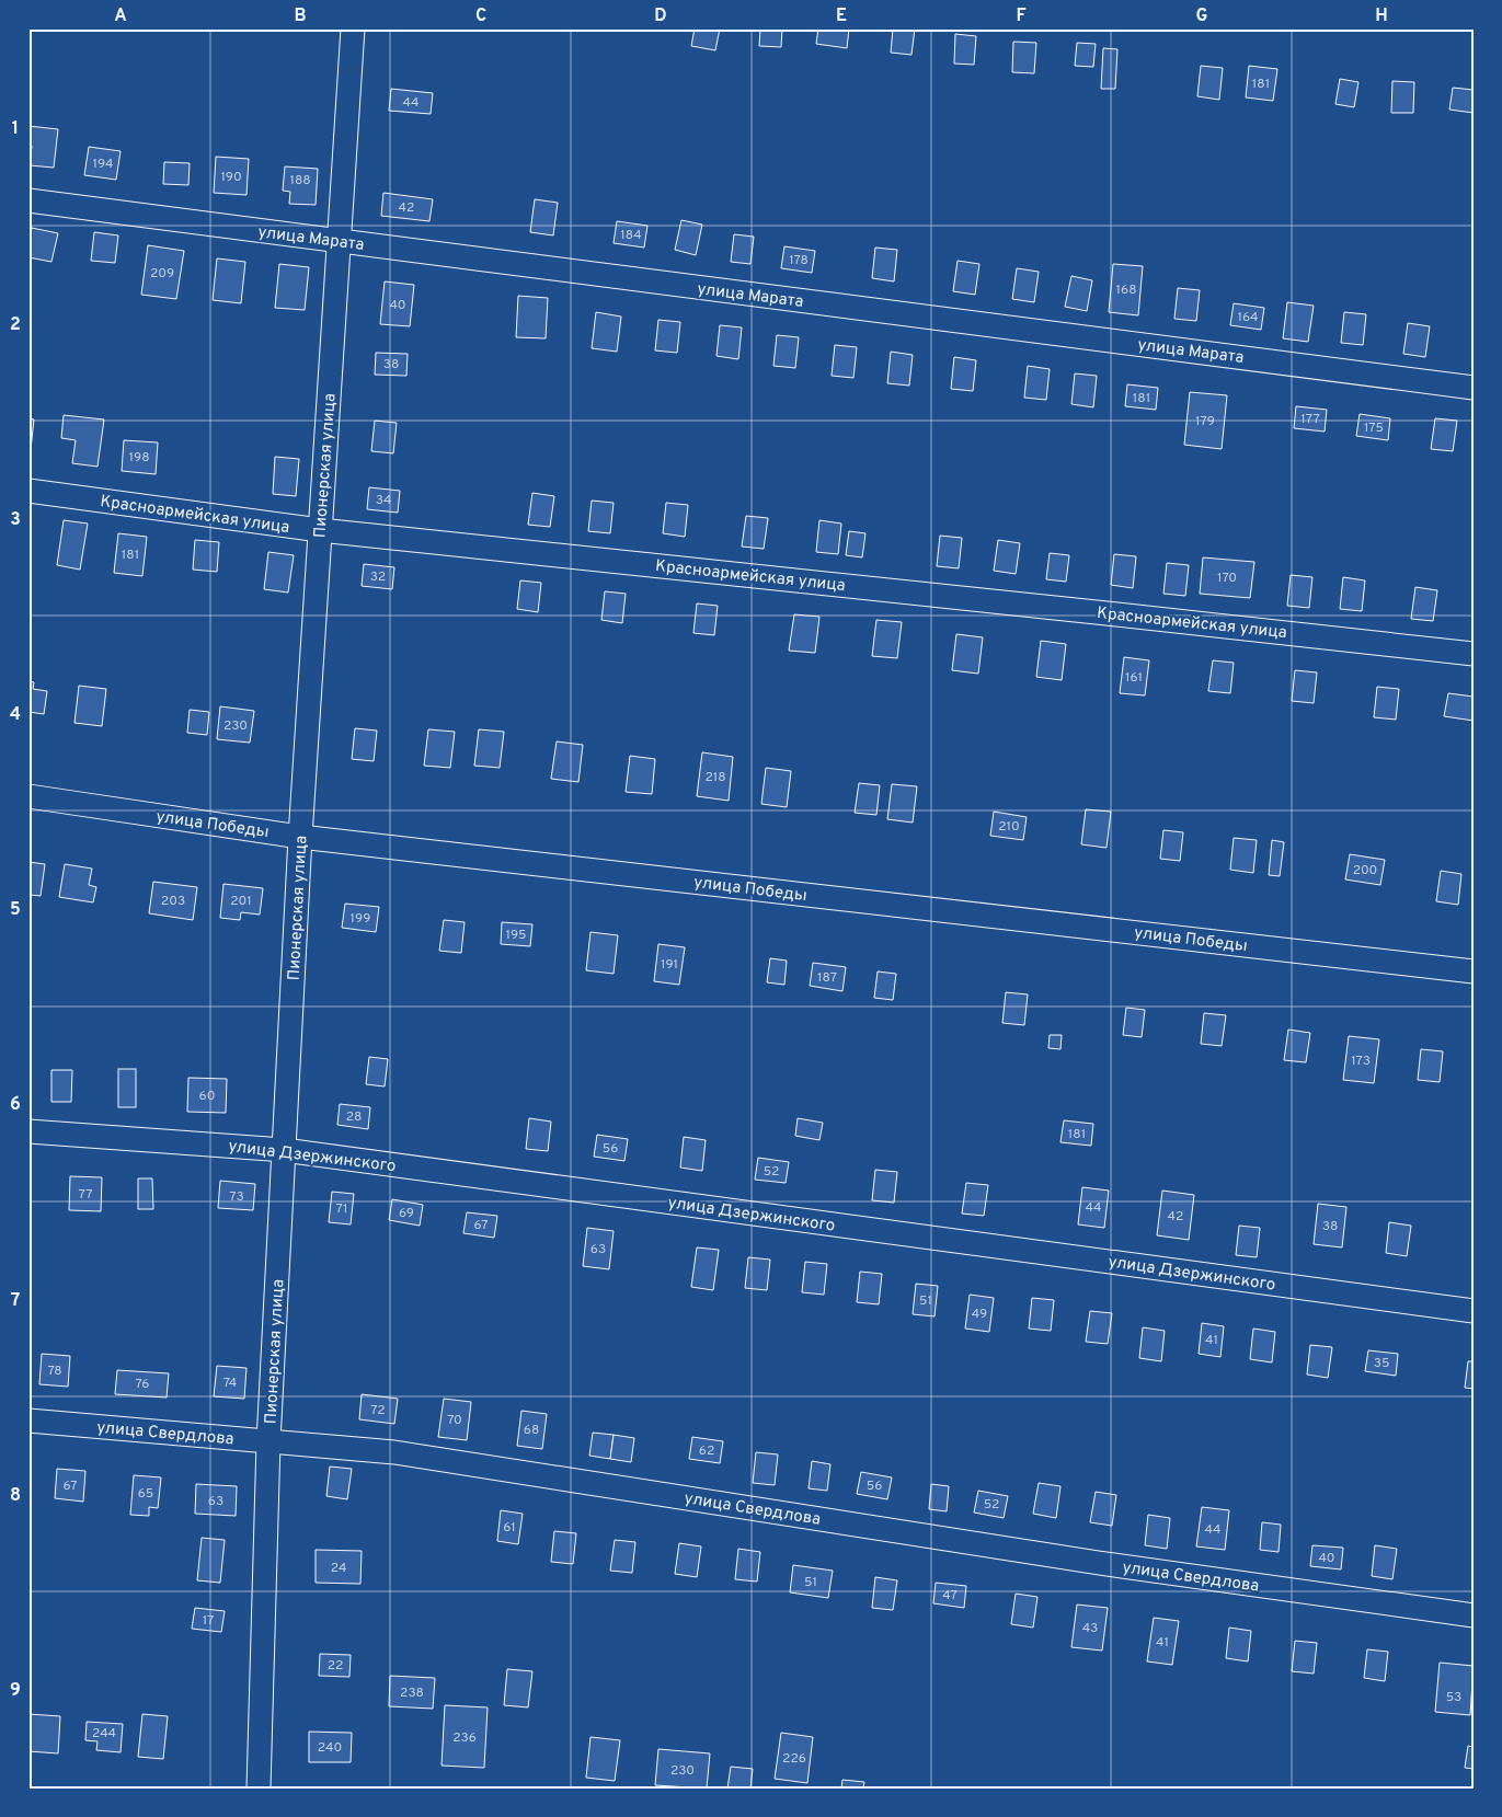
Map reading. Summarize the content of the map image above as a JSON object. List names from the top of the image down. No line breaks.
{"streets":{"street":["улица Марата","Пионерская улица","Красноармейская улица","улица Победы","улица Дзержинского","улица Свердлова"]},"crossings":[["улица Марата","Пионерская улица"],["Пионерская улица","Красноармейская улица"],["Пионерская улица","улица Победы"],["Пионерская улица","улица Дзержинского"],["Пионерская улица","улица Свердлова"]],"house_numbers":["181","44","194","190","188","42","184","178","209","168","40","164","38","181","177","179","175","198","34","181","32","170","161","230","218","210","200","203","201","199","195","191","187","173","60","28","181","56","52","77","73","44","71","69","42","67","38","63","51","49","41","35","78","74","76","72","70","68","62","67","56","65","63","52","61","44","40","24","51","47","17","43","41","22","238","53","244","236","240","226","230"],"grid":{"columns":["A","B","C","D","E","F","G","H"],"rows":["1","2","3","4","5","6","7","8","9"]}}
